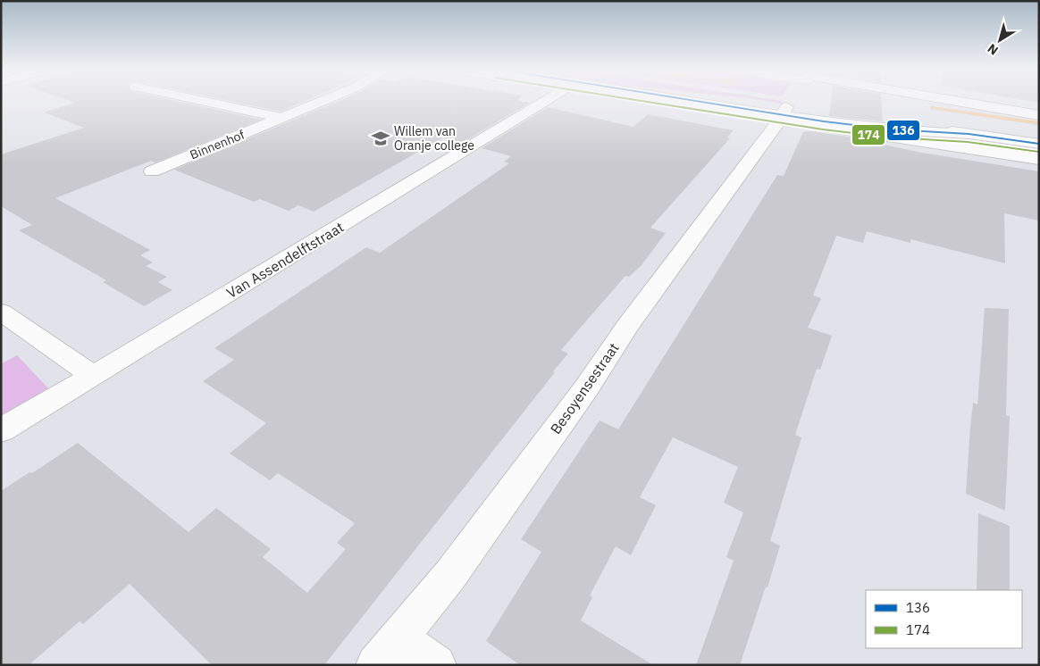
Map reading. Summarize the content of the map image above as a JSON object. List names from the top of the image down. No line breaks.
{"streets":{"street":["Binnenhof","Van Assendelftstraat","Besoyensestraat"]},"places":{"school or university":["Willem van Oranje college"]},"lines":["transit line 136","transit line 174"],"legend":["136","174"],"north":"bottom left"}
